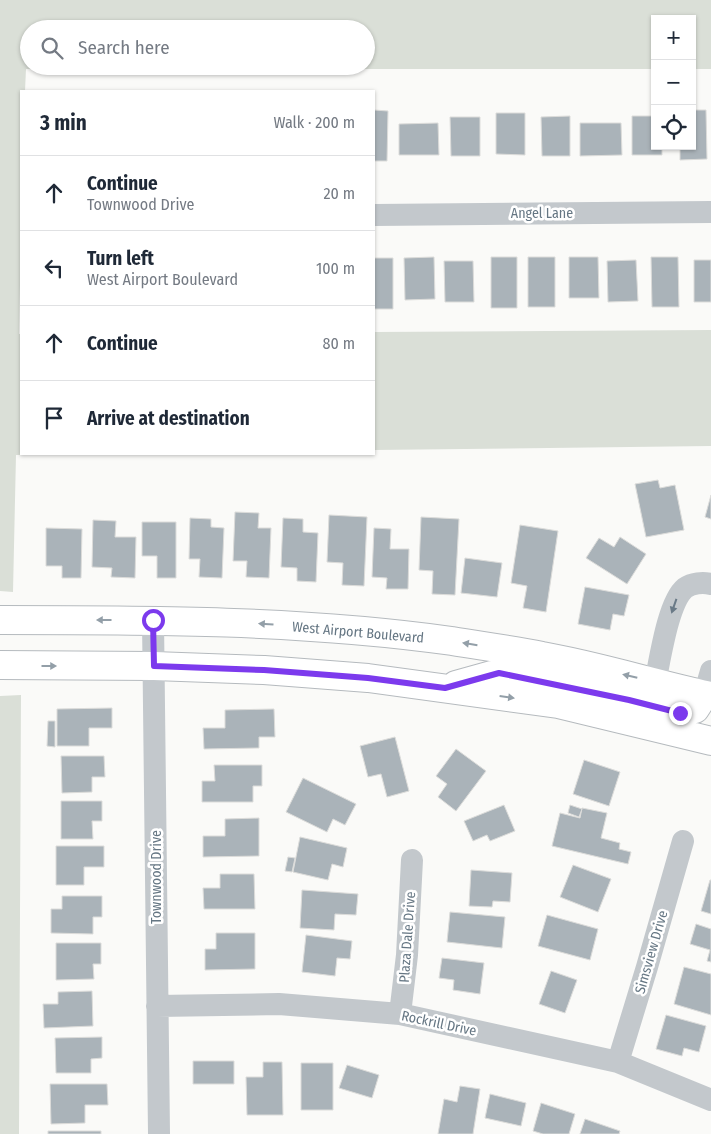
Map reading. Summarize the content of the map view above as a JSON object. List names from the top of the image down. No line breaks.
{"streets":{"main road":["West Airport Boulevard"],"street":["Angel Lane","Townwood Drive","Plaza Dale Drive","Simsview Drive","Rockrill Drive"]},"crossings":[["West Airport Boulevard","Townwood Drive"],["Townwood Drive","Rockrill Drive"],["Plaza Dale Drive","Rockrill Drive"],["Simsview Drive","Rockrill Drive"]],"page":{"map_buttons":["+","−"],"search":"Search here","heading":["3 min","Walk · 200 m"],"list":[["Continue","Townwood Drive","20 m"],["Turn left","West Airport Boulevard","100 m"],["Continue","80 m"],"Arrive at destination"]}}
